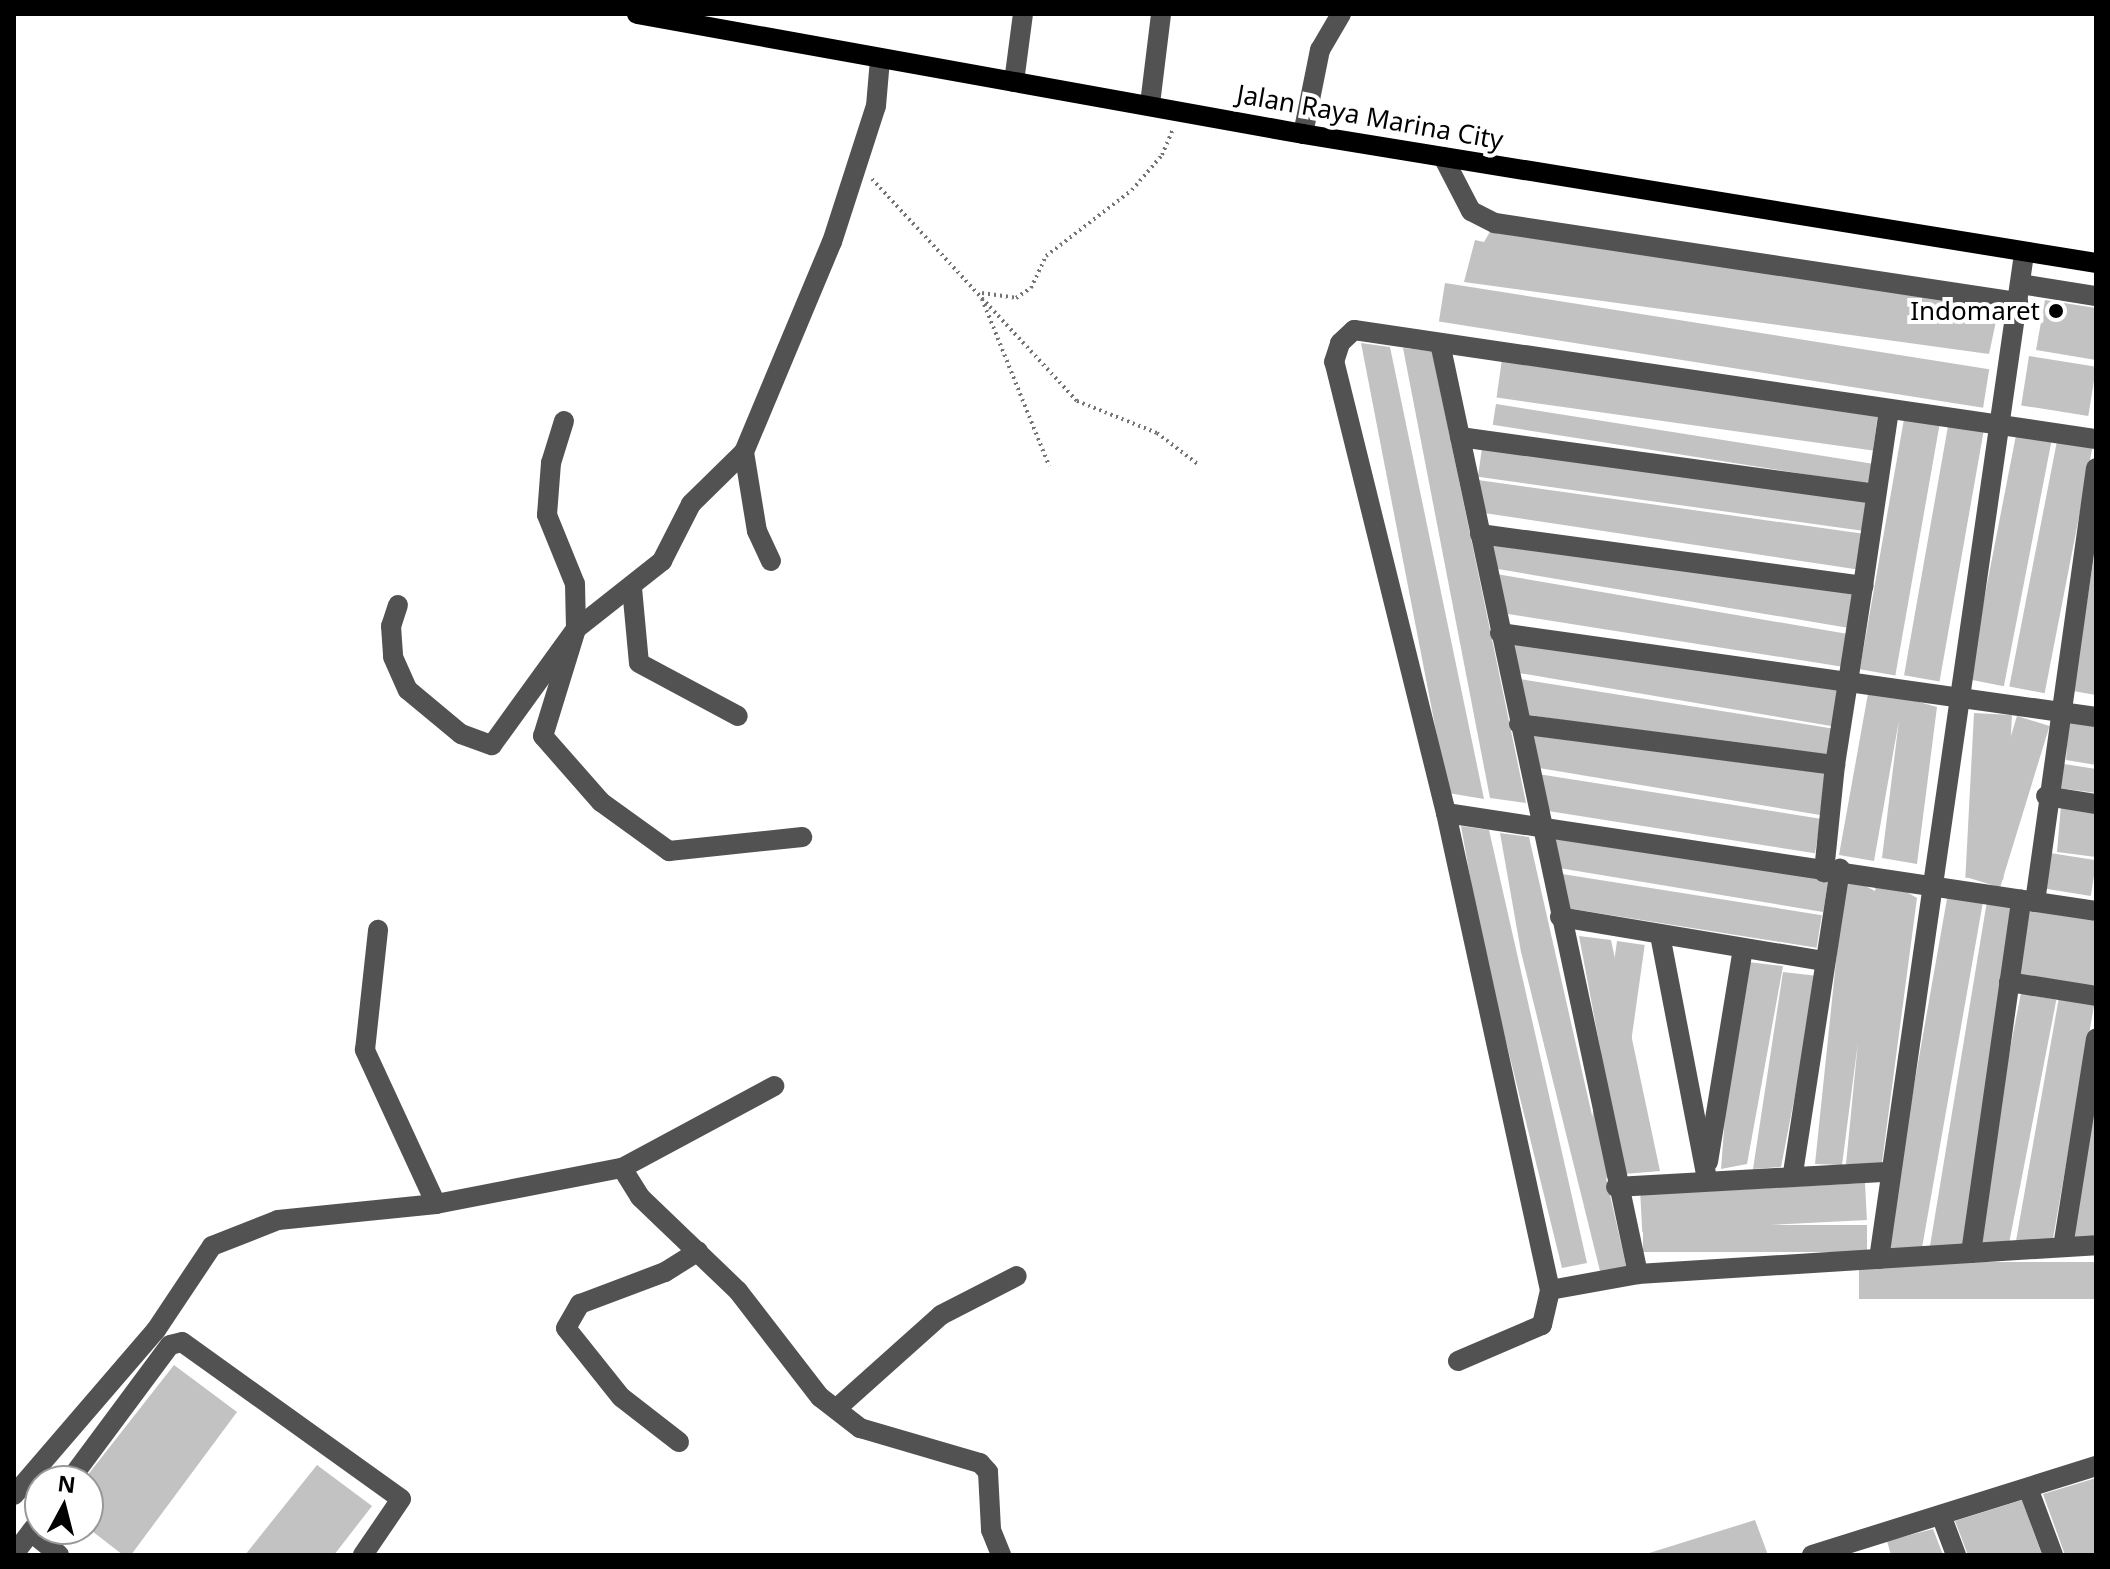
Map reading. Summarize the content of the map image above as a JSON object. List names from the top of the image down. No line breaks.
{"streets":{"main road":["Jalan Raya Marina City"]},"places":["Indomaret"],"north":"top"}
